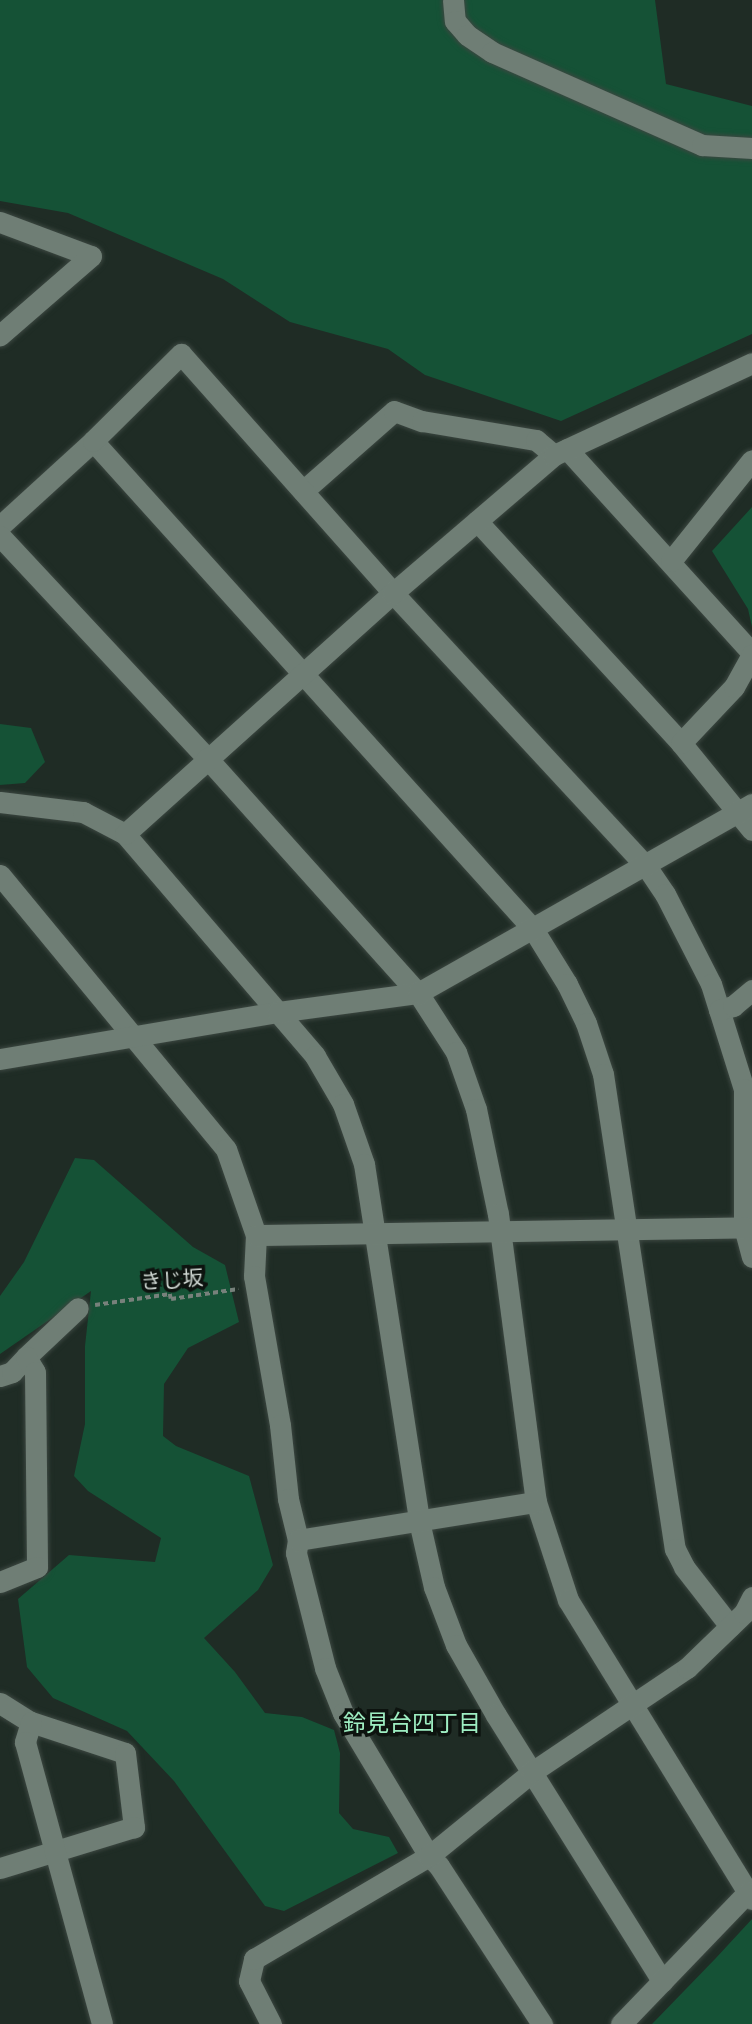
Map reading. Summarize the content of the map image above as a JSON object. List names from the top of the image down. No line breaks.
{"streets":{"path":["きじ坂"]},"districts":["鈴見台四丁目"]}
